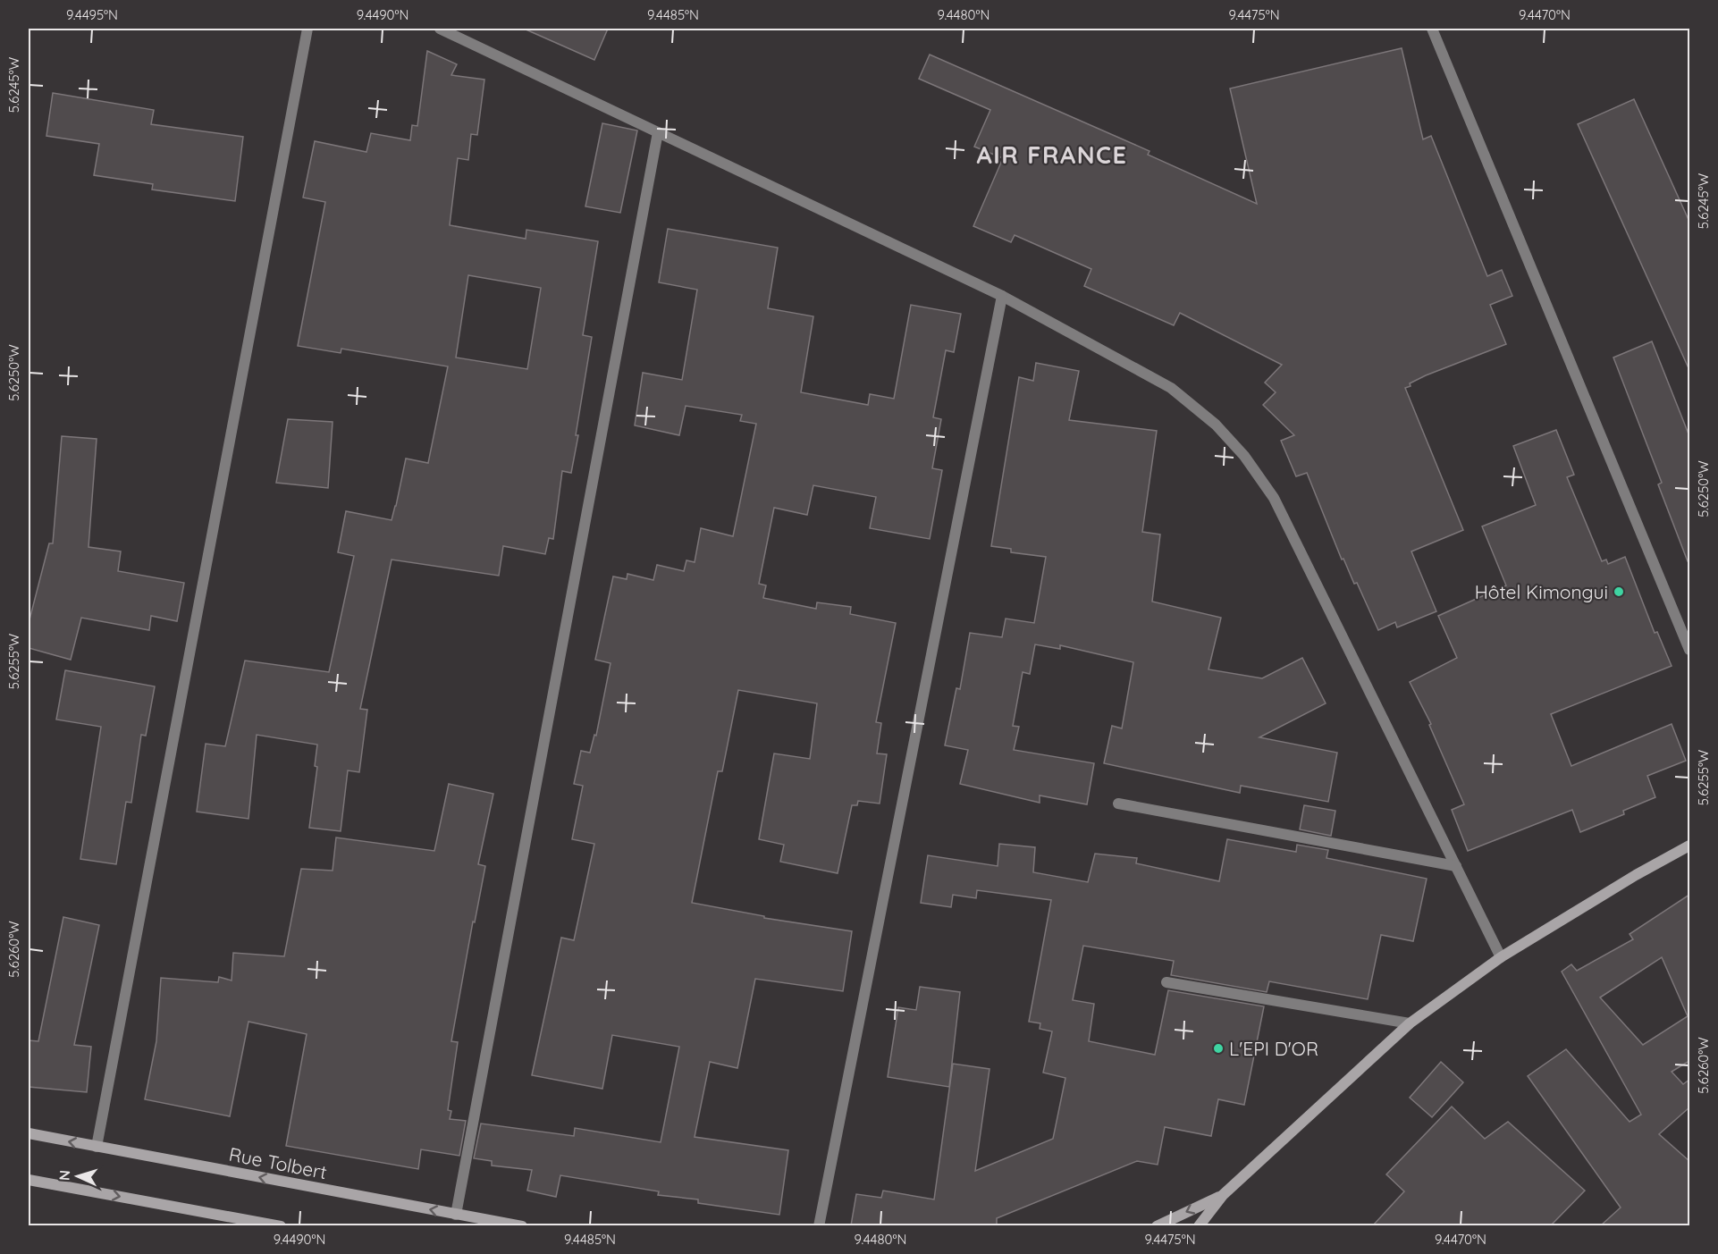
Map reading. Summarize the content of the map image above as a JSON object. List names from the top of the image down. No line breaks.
{"streets":{"street":["Rue Tolbert"]},"districts":["AIR FRANCE"],"places":["Hôtel Kimongui","L'EPI D'OR"],"north":"left","coordinates":["9.4495°N","9.4490°N","9.4485°N","9.4480°N","9.4475°N","9.4470°N","5.6245°W","5.6250°W","5.6255°W","5.6260°W"]}
